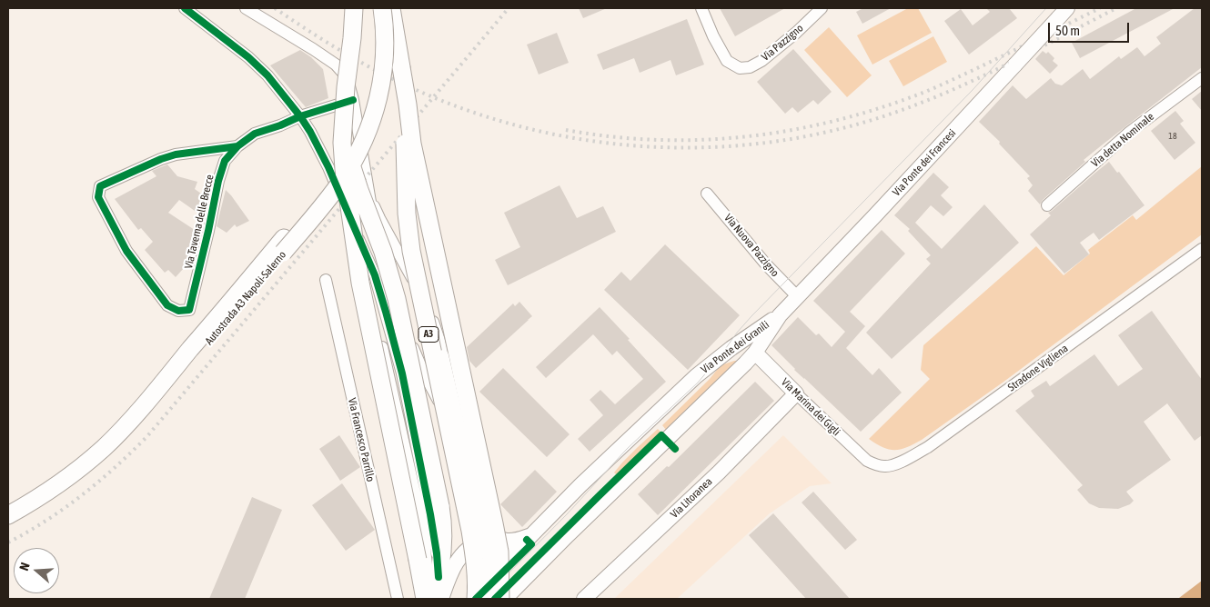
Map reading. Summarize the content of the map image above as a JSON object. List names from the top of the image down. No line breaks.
{"streets":{"highway":["Autostrada A3 Napoli-Salerno","A3"],"main road":["Via Ponte dei Francesi","Via Ponte dei Granili","Via Marina dei Gigli","Via Litoranea"],"street":["Via Pazzigno","Via detta Nominale","Via Taverna delle Brecce","Via Nuova Pazzigno","Stradone Vigliena","Via Francesco Parrillo"]},"crossings":[["Via Ponte dei Francesi","Via Nuova Pazzigno"],["Via Ponte dei Francesi","Via Ponte dei Granili"],["A3","Via Ponte dei Granili"],["Via Ponte dei Granili","Via Marina dei Gigli"],["Stradone Vigliena","Via Marina dei Gigli"],["Via Marina dei Gigli","Via Litoranea"]],"house_numbers":["18"],"scale_bar":"50 m","north":"left"}
